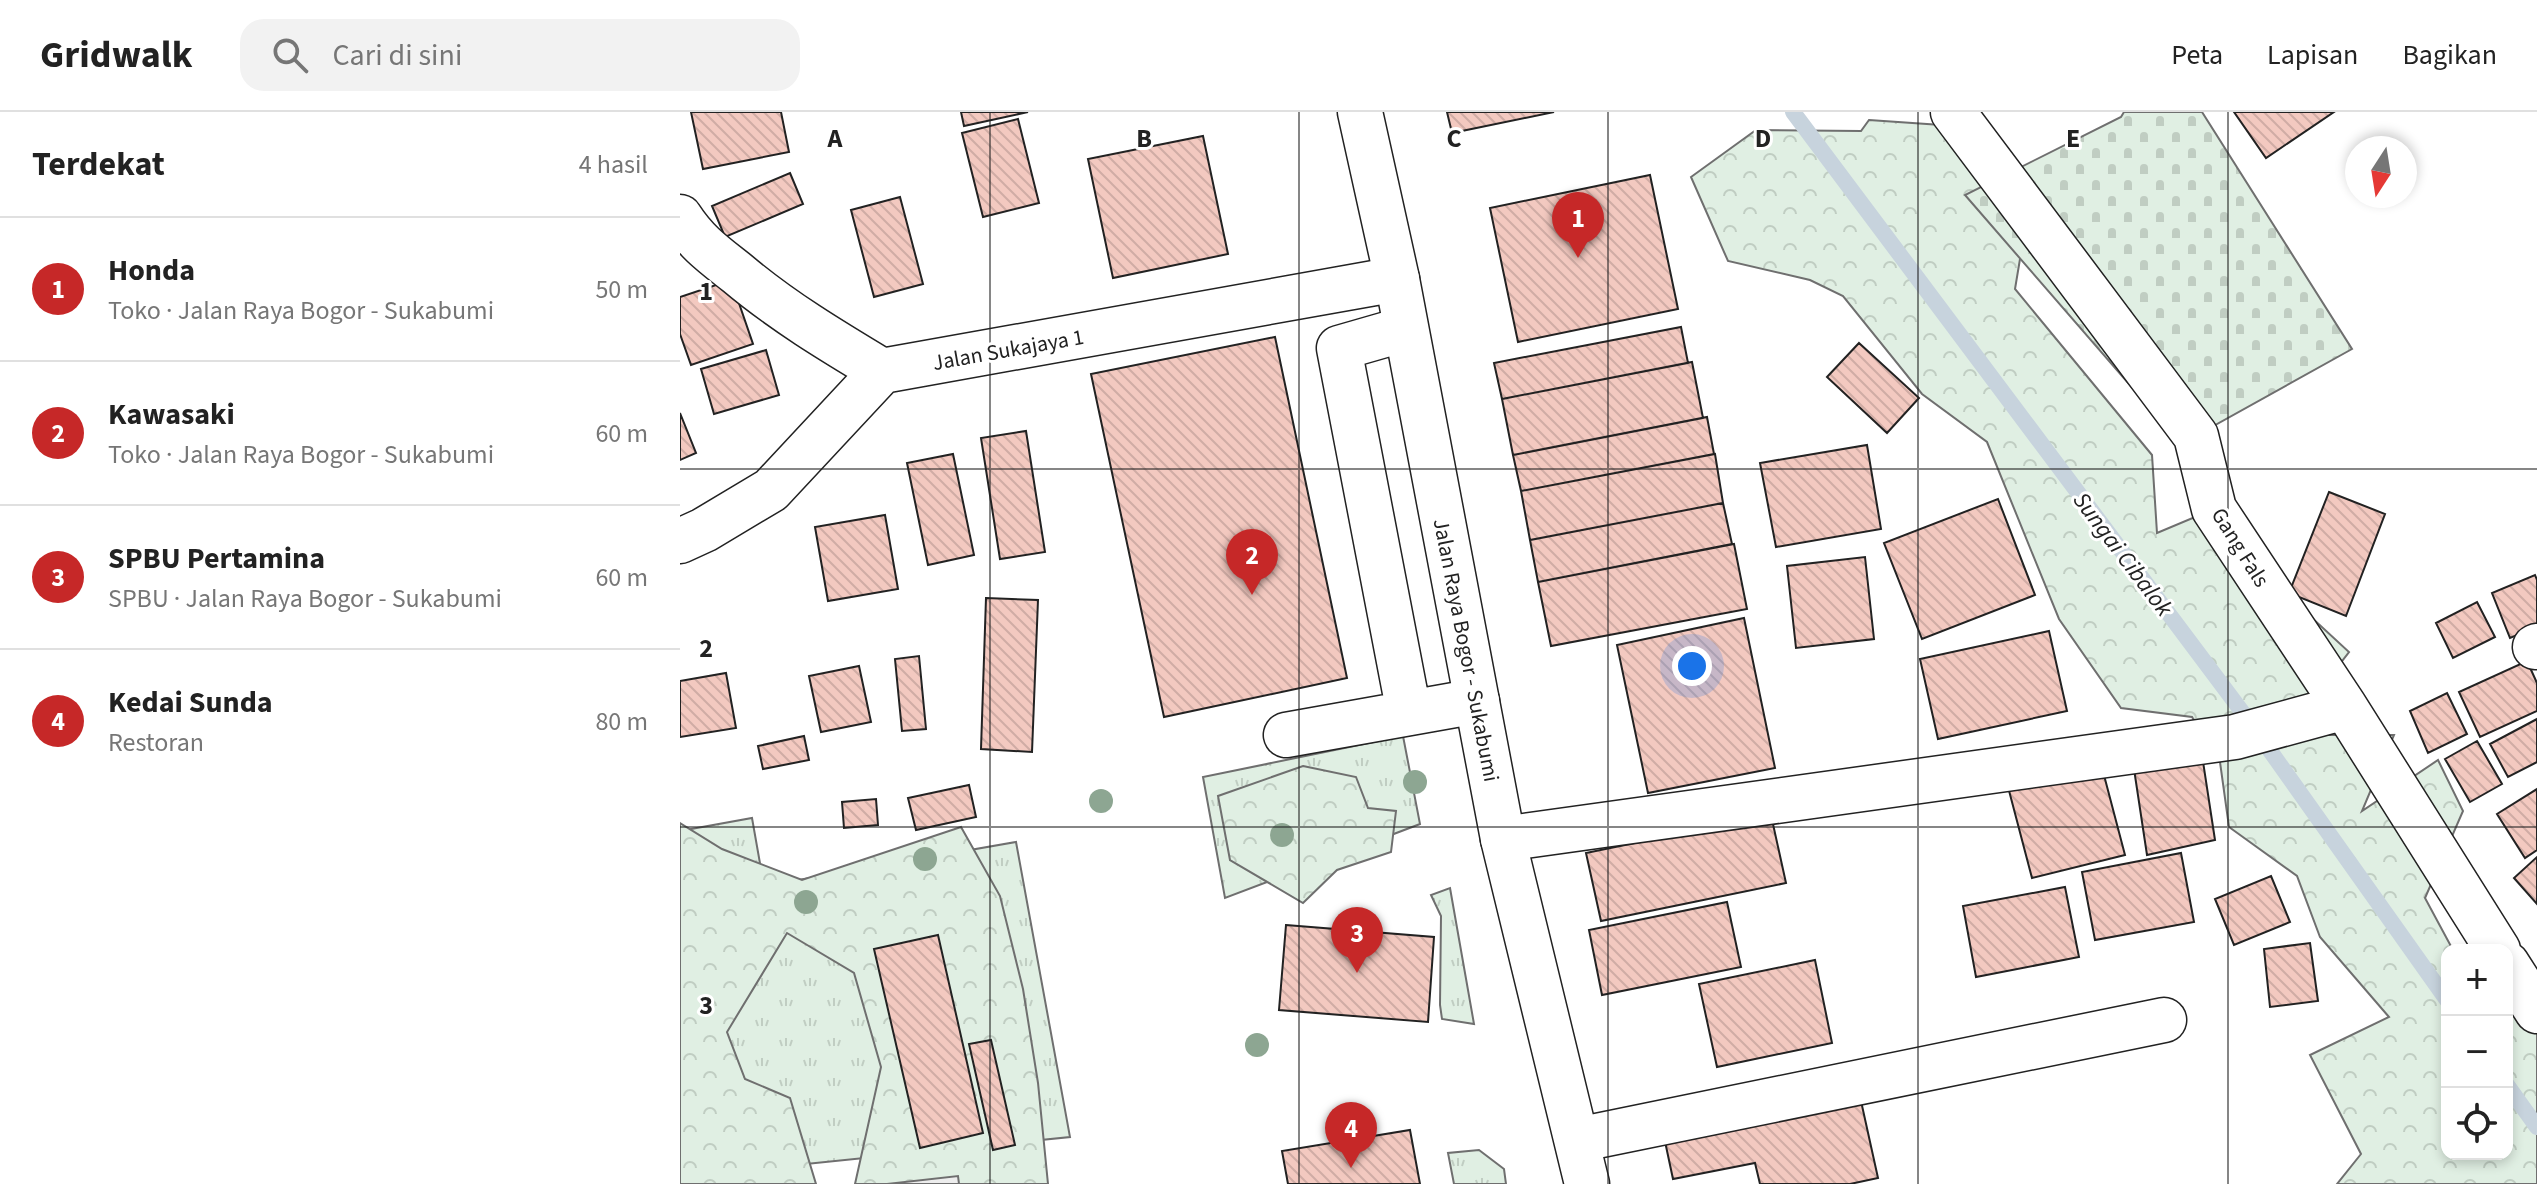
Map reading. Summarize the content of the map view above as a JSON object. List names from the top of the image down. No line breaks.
{"streets":{"main road":["Jalan Sukajaya 1","Gang Fals","Jalan Raya Bogor - Sukabumi"]},"crossings":[["Jalan Sukajaya 1","Jalan Raya Bogor - Sukabumi"]],"water":["Sungai Cibalok"],"north":"bottom","page":{"header":"Gridwalk","search":"Cari di sini","nav":["Peta","Lapisan","Bagikan"],"heading":["Terdekat","4 hasil"],"pins":["1","2","3","4"],"list":[{"mark":"1","name":"Honda","note":"Toko · Jalan Raya Bogor - Sukabumi","value":"50 m"},{"mark":"2","name":"Kawasaki","note":"Toko · Jalan Raya Bogor - Sukabumi","value":"60 m"},{"mark":"3","name":"SPBU Pertamina","note":"SPBU · Jalan Raya Bogor - Sukabumi","value":"60 m"},{"mark":"4","name":"Kedai Sunda","note":"Restoran","value":"80 m"}],"map_buttons":["+","−"]},"grid":{"columns":["A","B","C","D","E"],"rows":["1","2","3"]}}
